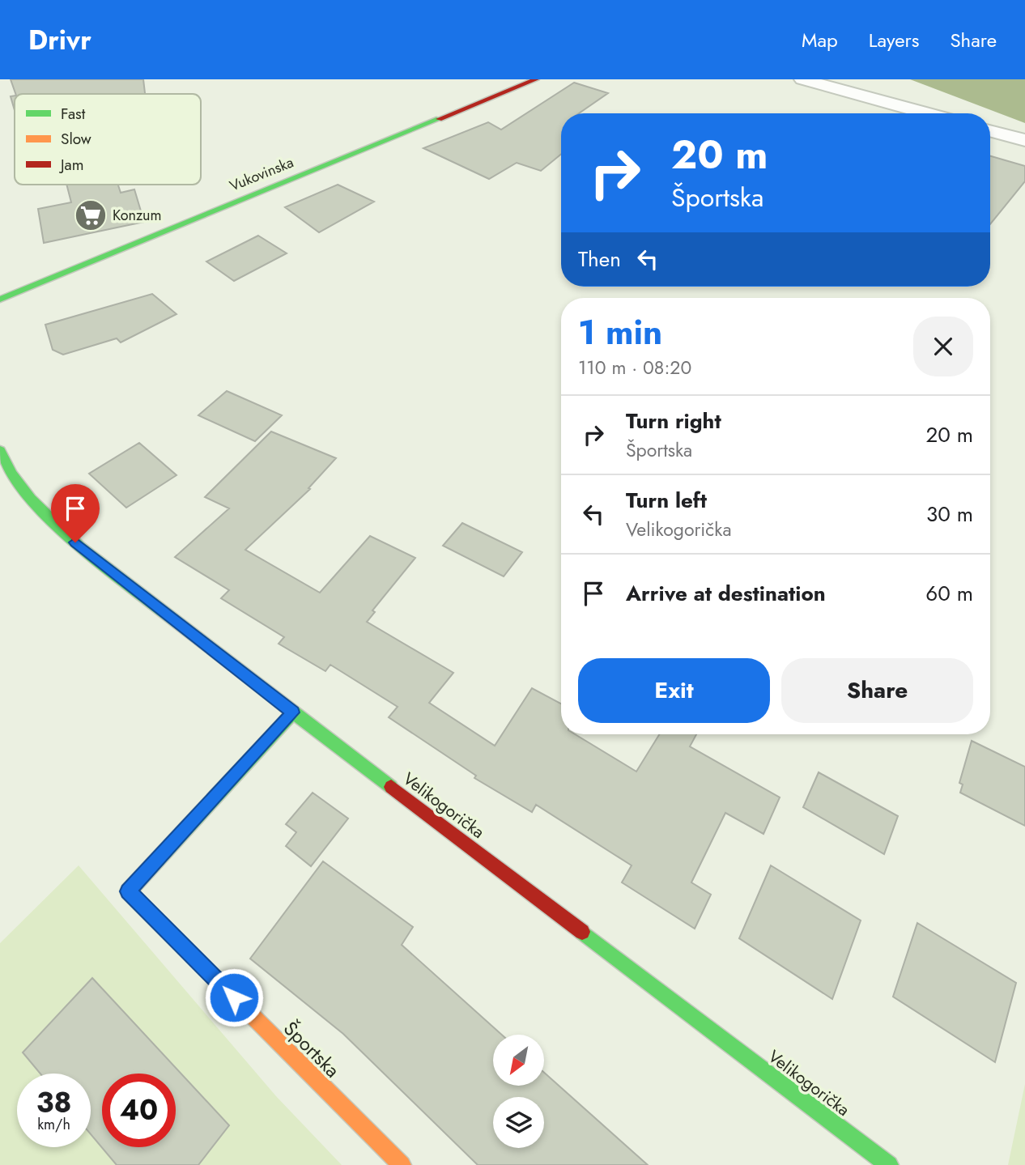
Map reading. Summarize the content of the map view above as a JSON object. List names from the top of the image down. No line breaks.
{"streets":{"main road":["Vukovinska","Velikogorička","Športska"]},"crossings":[["Velikogorička","Športska"]],"places":{"supermarket":["Konzum"]},"legend":["Fast","Slow","Jam"],"north":"bottom left","page":{"header":"Drivr","nav":["Map","Layers","Share"],"turn":["20 m","Športska"],"then":"Then","heading":["1 min","110 m · 08:20"],"list":[{"name":"Turn right","note":"Športska","value":"20 m"},{"name":"Turn left","note":"Velikogorička","value":"30 m"},{"name":"Arrive at destination","value":"60 m"}],"buttons":["Exit","Share"],"speed":"38 km/h","limit":"40"}}
